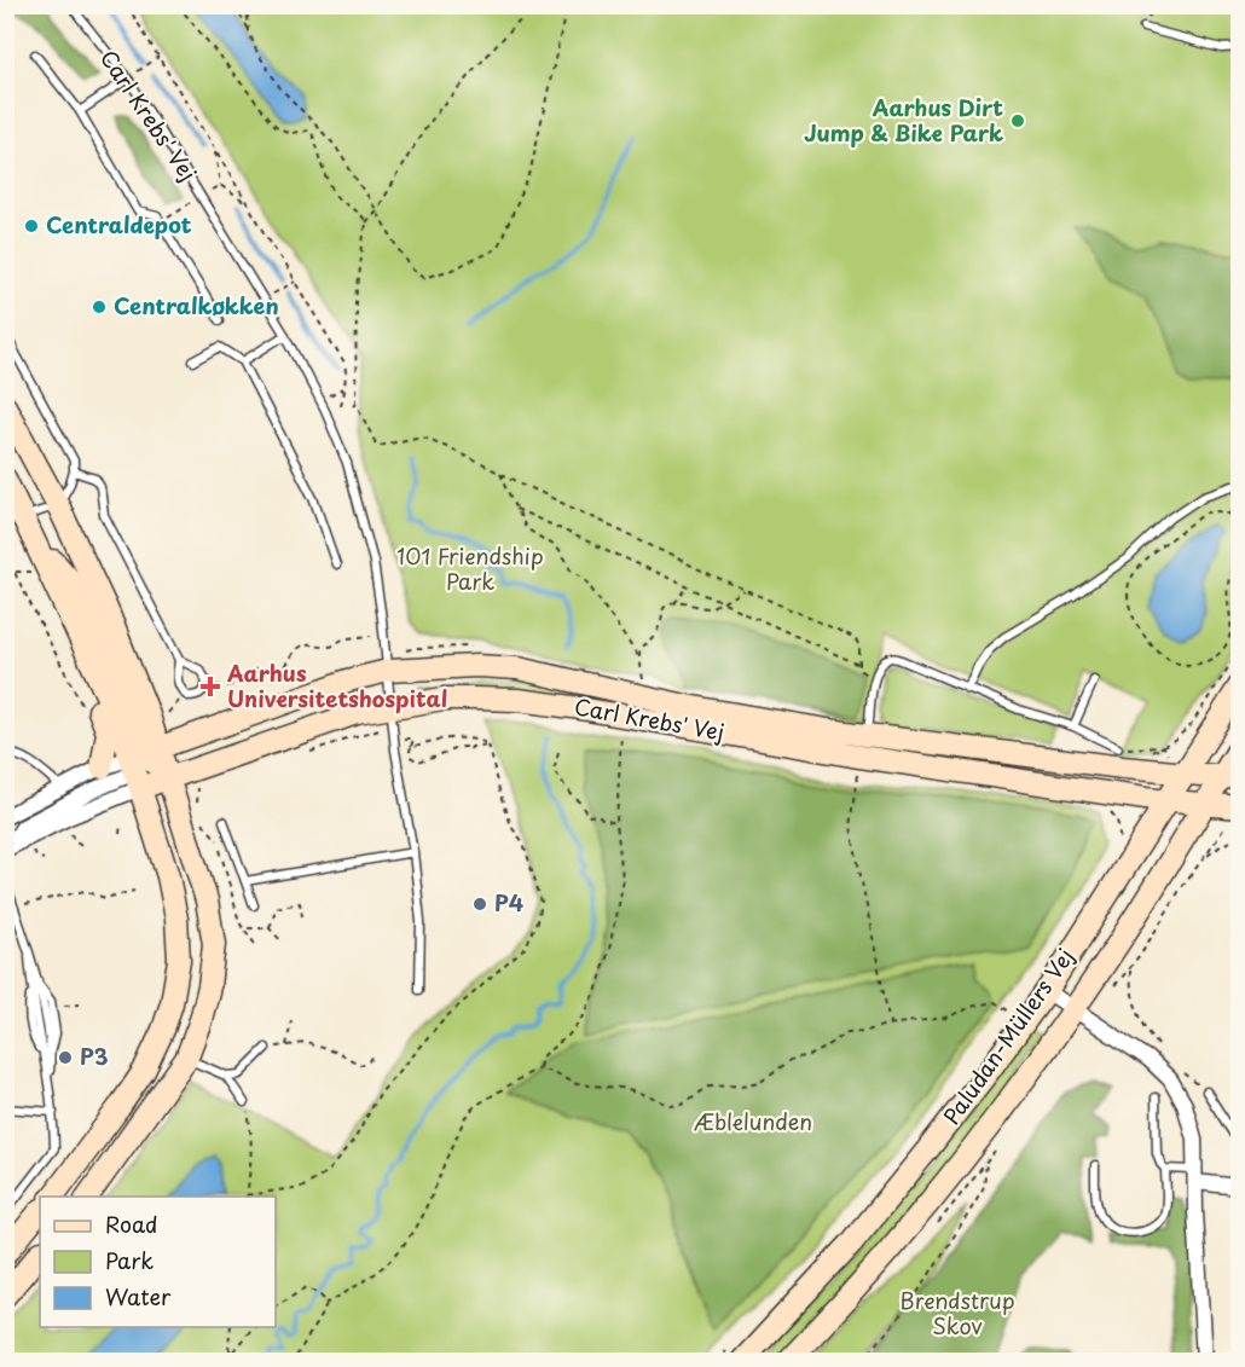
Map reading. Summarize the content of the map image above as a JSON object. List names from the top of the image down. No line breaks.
{"streets":{"street":["Carl Krebs' Vej","Paludan-Müllers Vej"]},"crossings":[["Carl Krebs' Vej","Paludan-Müllers Vej"]],"parks":["101 Friendship Park","Æblelunden","Brendstrup Skov"],"places":{"other":["Aarhus Dirt Jump & Bike Park","Centraldepot","Centralkøkken","P4","P3"],"health":["Aarhus Universitetshospital"]},"legend":["Road","Park","Water"]}
